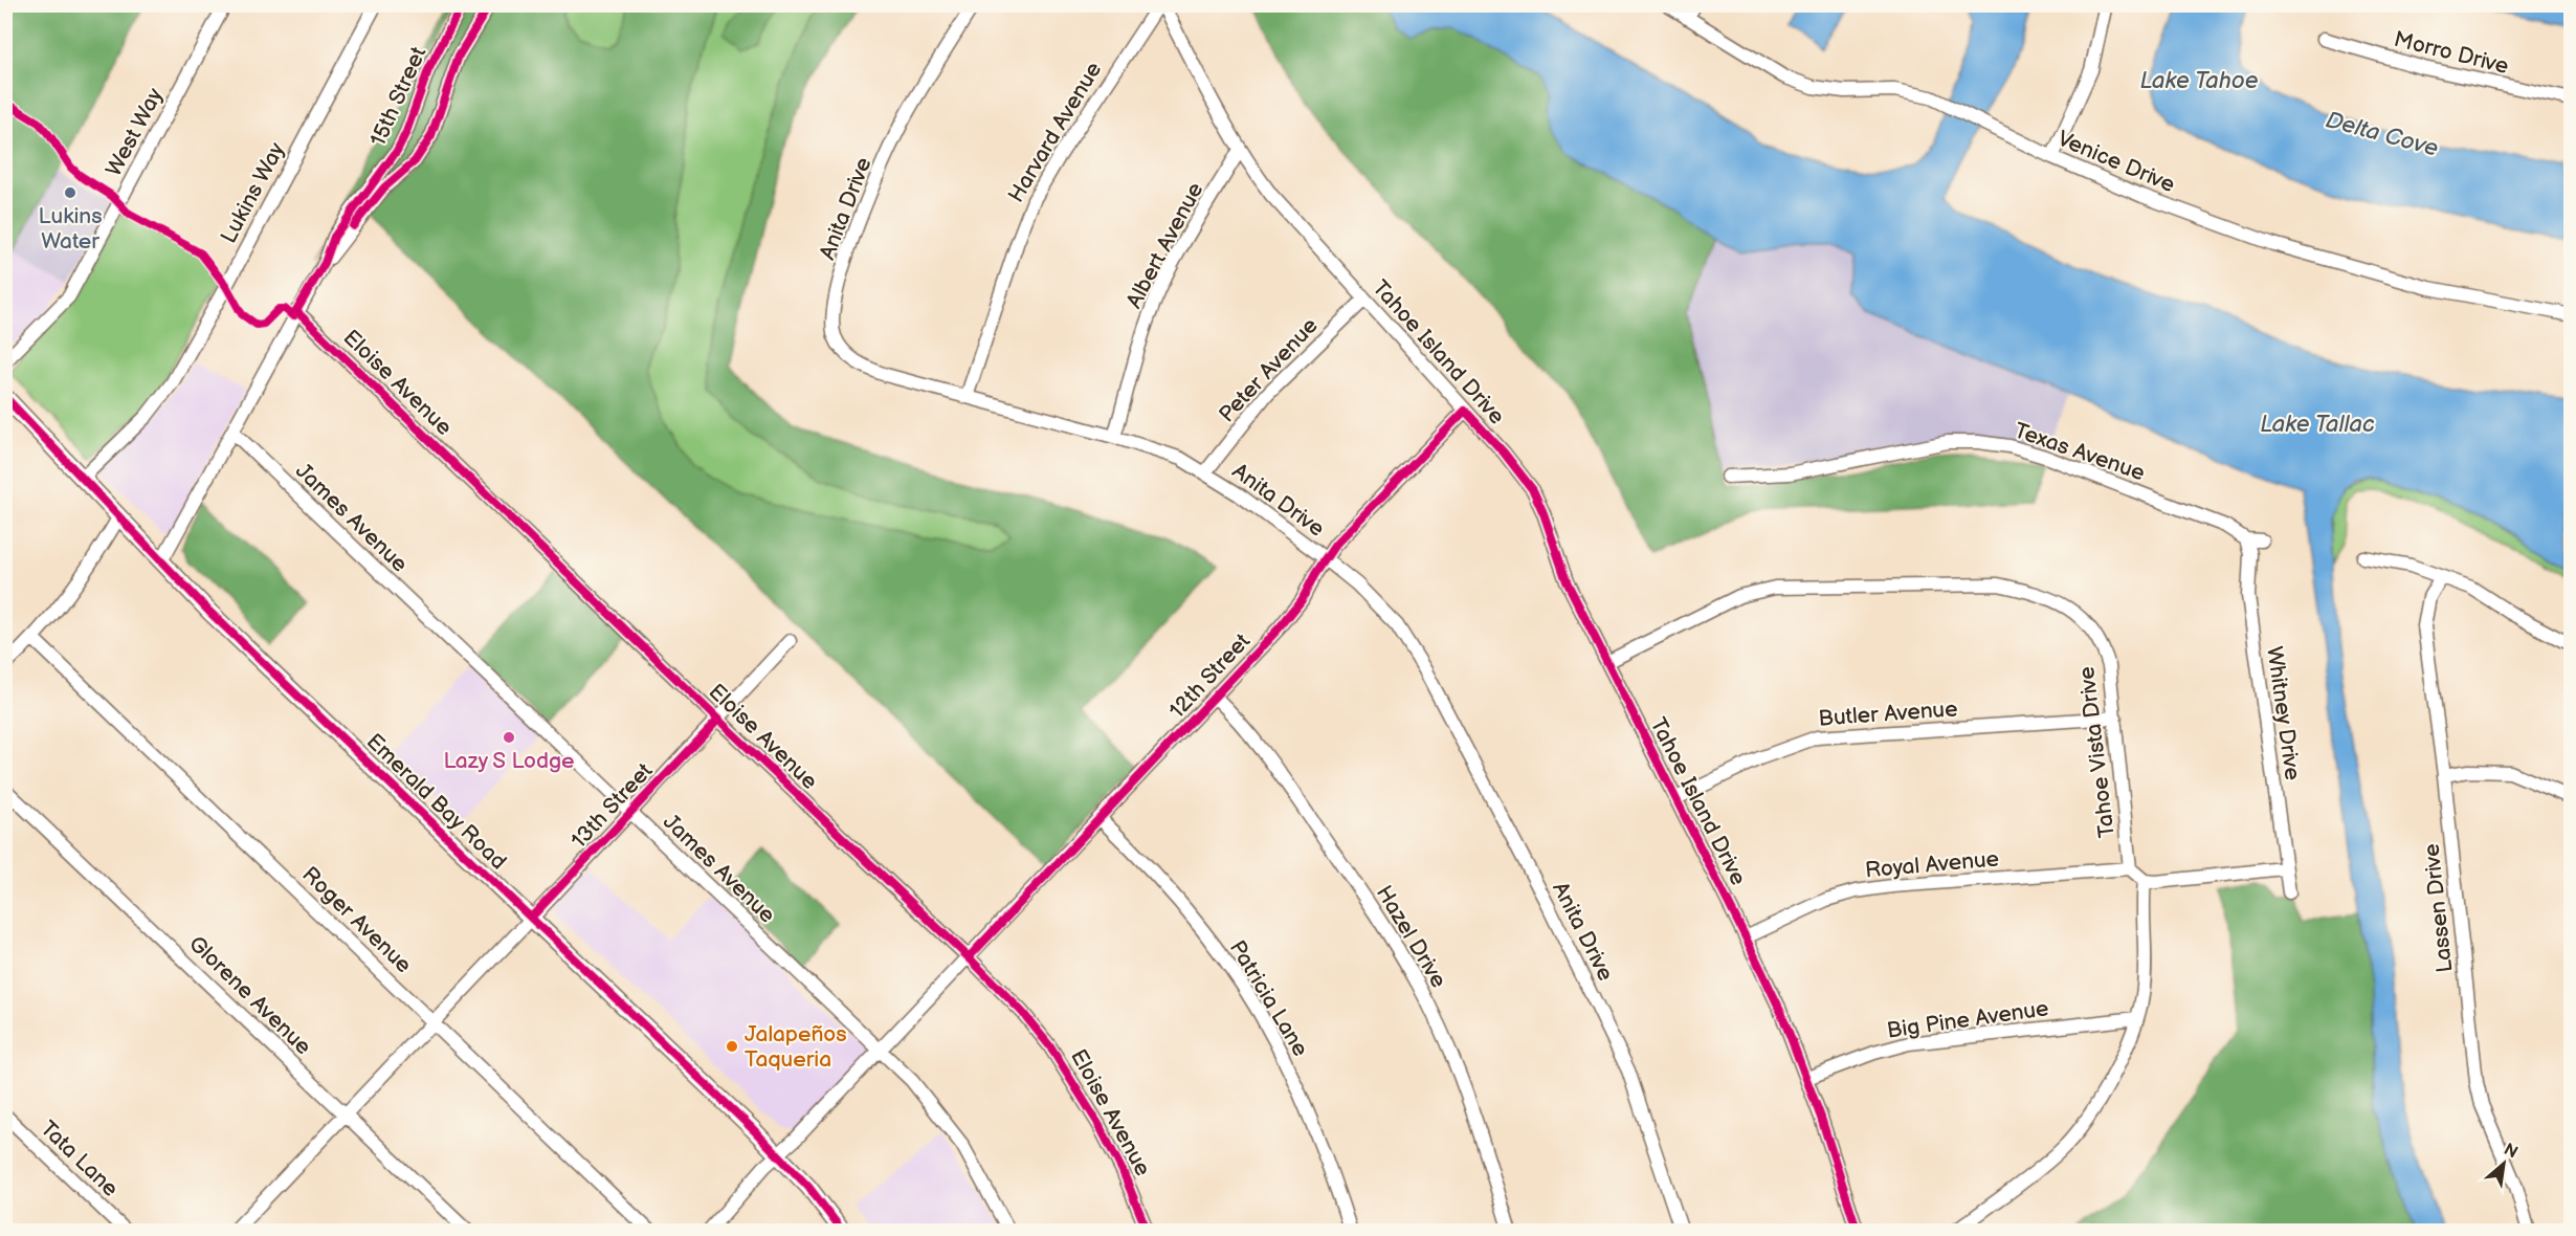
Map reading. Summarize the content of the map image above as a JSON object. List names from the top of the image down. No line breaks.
{"streets":{"main road":["Emerald Bay Road"],"street":["Morro Drive","15th Street","West Way","Harvard Avenue","Venice Drive","Lukins Way","Anita Drive","Albert Avenue","Tahoe Island Drive","Peter Avenue","Eloise Avenue","Texas Avenue","James Avenue","12th Street","Butler Avenue","Whitney Drive","Tahoe Vista Drive","13th Street","Royal Avenue","Lassen Drive","Roger Avenue","Hazel Drive","Glorene Avenue","Patricia Lane","Big Pine Avenue","Tata Lane"]},"crossings":[["15th Street","Eloise Avenue"],["15th Street","James Avenue"],["15th Street","Emerald Bay Road"],["Harvard Avenue","Anita Drive"],["Harvard Avenue","Tahoe Island Drive"],["Lukins Way","Emerald Bay Road"],["Anita Drive","Albert Avenue"],["Anita Drive","Peter Avenue"],["Anita Drive","12th Street"],["Albert Avenue","Tahoe Island Drive"],["Tahoe Island Drive","Peter Avenue"],["Tahoe Island Drive","12th Street"],["Tahoe Island Drive","Butler Avenue"],["Tahoe Island Drive","Tahoe Vista Drive"],["Tahoe Island Drive","Royal Avenue"],["Tahoe Island Drive","Big Pine Avenue"],["Eloise Avenue","12th Street"],["Eloise Avenue","13th Street"],["Texas Avenue","Whitney Drive"],["James Avenue","12th Street"],["James Avenue","13th Street"],["12th Street","Emerald Bay Road"],["12th Street","Hazel Drive"],["12th Street","Patricia Lane"],["Butler Avenue","Tahoe Vista Drive"],["Tahoe Vista Drive","Royal Avenue"],["Emerald Bay Road","13th Street"],["13th Street","Roger Avenue"],["13th Street","Glorene Avenue"]],"water":["Lake Tahoe","Delta Cove","Lake Tallac"],"places":["Lukins Water","Lazy S Lodge","Jalapeños Taqueria"],"north":"top right"}
